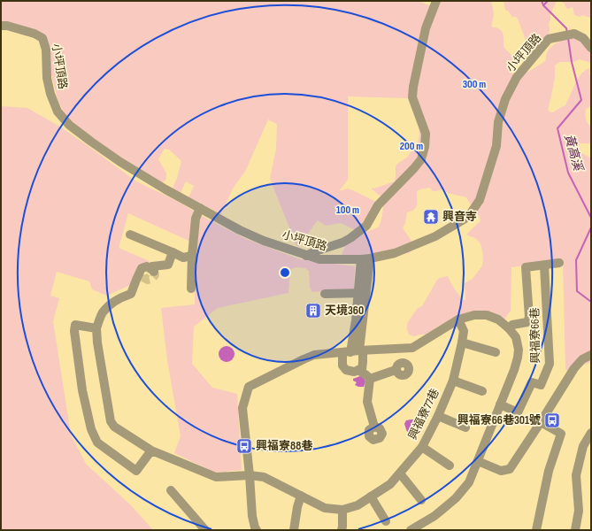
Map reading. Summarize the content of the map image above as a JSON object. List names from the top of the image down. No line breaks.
{"streets":{"street":["小坪頂路","興福寮66巷","興福寮77巷"]},"water":["黃高溪"],"places":{"temple":["興音寺"],"building":["天境360"],"bus stop":["興福寮66巷301號","興福寮88巷"]},"rings":["300 m","200 m","100 m"]}
